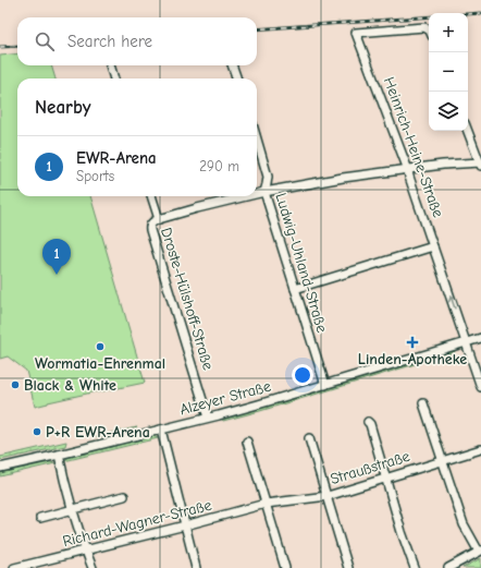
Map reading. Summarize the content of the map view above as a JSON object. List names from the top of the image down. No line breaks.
{"streets":{"street":["Heinrich-Heine-Straße","Ludwig-Uhland-Straße","Droste-Hülshoff-Straße","Alzeyer Straße","Straußstraße","Richard-Wagner-Straße"]},"crossings":[["Heinrich-Heine-Straße","Alzeyer Straße"],["Ludwig-Uhland-Straße","Alzeyer Straße"],["Droste-Hülshoff-Straße","Alzeyer Straße"],["Straußstraße","Richard-Wagner-Straße"]],"places":{"health":["Linden-Apotheke"],"other":["Wormatia-Ehrenmal","Black & White","P+R EWR-Arena"]},"page":{"map_buttons":["+","−"],"search":"Search here","heading":"Nearby","list":[{"mark":"1","name":"EWR-Arena","note":"Sports","value":"290 m"}],"pins":"1"}}
